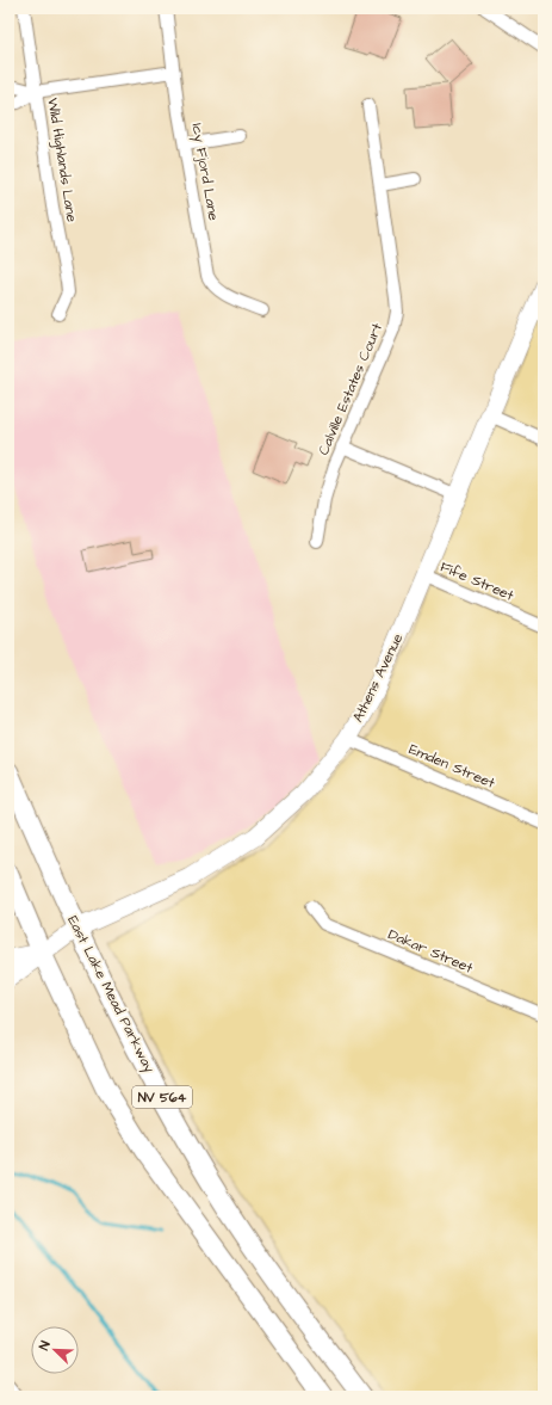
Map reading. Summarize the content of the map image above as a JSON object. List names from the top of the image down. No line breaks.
{"streets":{"main road":["East Lake Mead Parkway","NV 564"],"street":["Wild Highlands Lane","Icy Fjord Lane","Calville Estates Court","Fife Street","Athens Avenue","Emden Street","Dakar Street"]},"crossings":[["Fife Street","Athens Avenue"],["Athens Avenue","Emden Street"],["Athens Avenue","East Lake Mead Parkway"],["Athens Avenue","NV 564"]],"north":"top left"}
